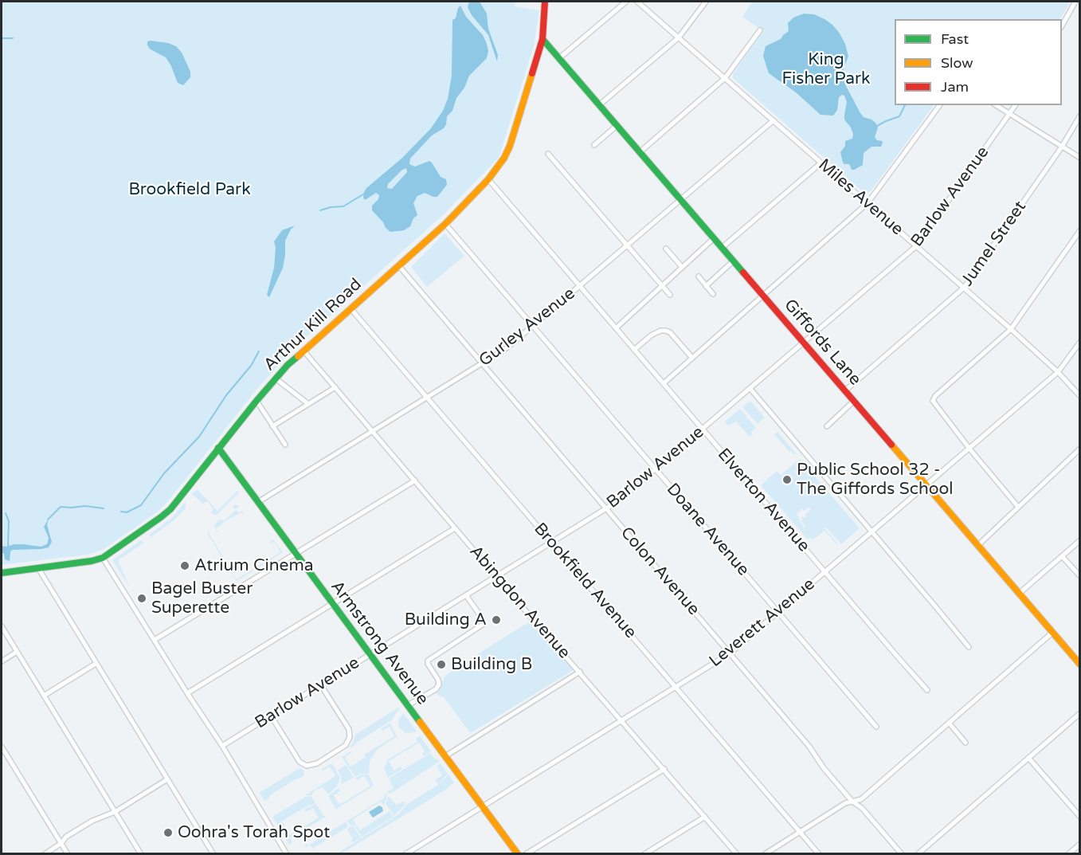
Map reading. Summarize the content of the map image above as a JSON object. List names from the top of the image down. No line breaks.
{"streets":{"street":["Barlow Avenue","Miles Avenue","Jumel Street","Arthur Kill Road","Gurley Avenue","Giffords Lane","Elverton Avenue","Doane Avenue","Colon Avenue","Brookfield Avenue","Abingdon Avenue","Leverett Avenue","Armstrong Avenue"]},"crossings":[["Barlow Avenue","Miles Avenue"],["Barlow Avenue","Giffords Lane"],["Barlow Avenue","Elverton Avenue"],["Barlow Avenue","Doane Avenue"],["Barlow Avenue","Colon Avenue"],["Barlow Avenue","Brookfield Avenue"],["Barlow Avenue","Abingdon Avenue"],["Barlow Avenue","Armstrong Avenue"],["Miles Avenue","Jumel Street"],["Miles Avenue","Gurley Avenue"],["Miles Avenue","Leverett Avenue"],["Jumel Street","Giffords Lane"],["Arthur Kill Road","Giffords Lane"],["Arthur Kill Road","Elverton Avenue"],["Arthur Kill Road","Doane Avenue"],["Arthur Kill Road","Colon Avenue"],["Arthur Kill Road","Brookfield Avenue"],["Arthur Kill Road","Abingdon Avenue"],["Arthur Kill Road","Armstrong Avenue"],["Gurley Avenue","Giffords Lane"],["Gurley Avenue","Elverton Avenue"],["Gurley Avenue","Doane Avenue"],["Gurley Avenue","Colon Avenue"],["Gurley Avenue","Brookfield Avenue"],["Gurley Avenue","Abingdon Avenue"],["Gurley Avenue","Armstrong Avenue"],["Giffords Lane","Leverett Avenue"],["Elverton Avenue","Leverett Avenue"],["Doane Avenue","Leverett Avenue"],["Colon Avenue","Leverett Avenue"],["Brookfield Avenue","Leverett Avenue"],["Abingdon Avenue","Leverett Avenue"],["Leverett Avenue","Armstrong Avenue"]],"parks":["King Fisher Park","Brookfield Park"],"places":["Public School 32 - The Giffords School","Atrium Cinema","Bagel Buster Superette","Building A","Building B","Oohra's Torah Spot"],"legend":["Fast","Slow","Jam"]}
